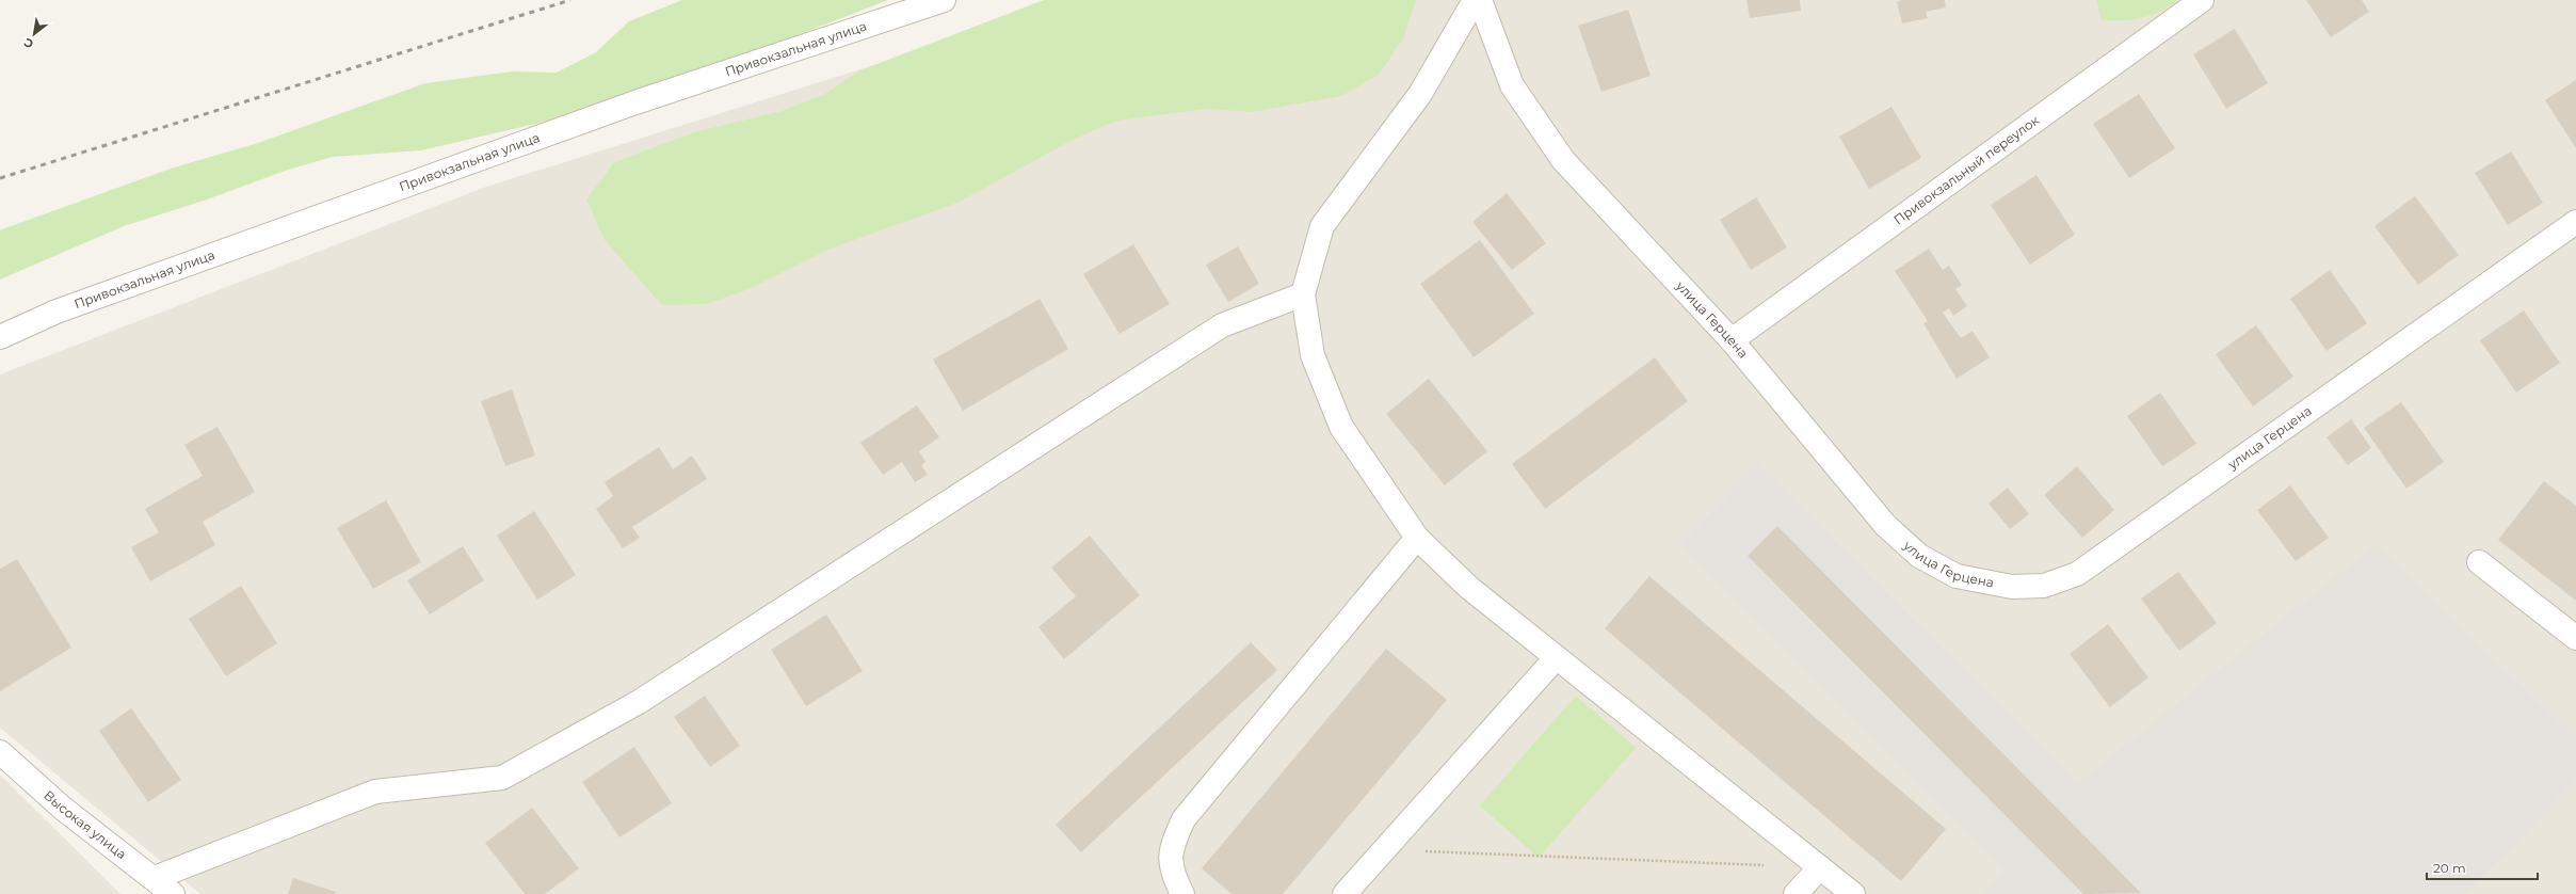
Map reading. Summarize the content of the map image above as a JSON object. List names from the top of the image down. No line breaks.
{"streets":{"street":["Привокзальная улица","Привокзальный переулок","улица Герцена","Высокая улица"]},"crossings":[["Привокзальный переулок","улица Герцена"]],"scale_bar":"20 m","north":"bottom left"}
